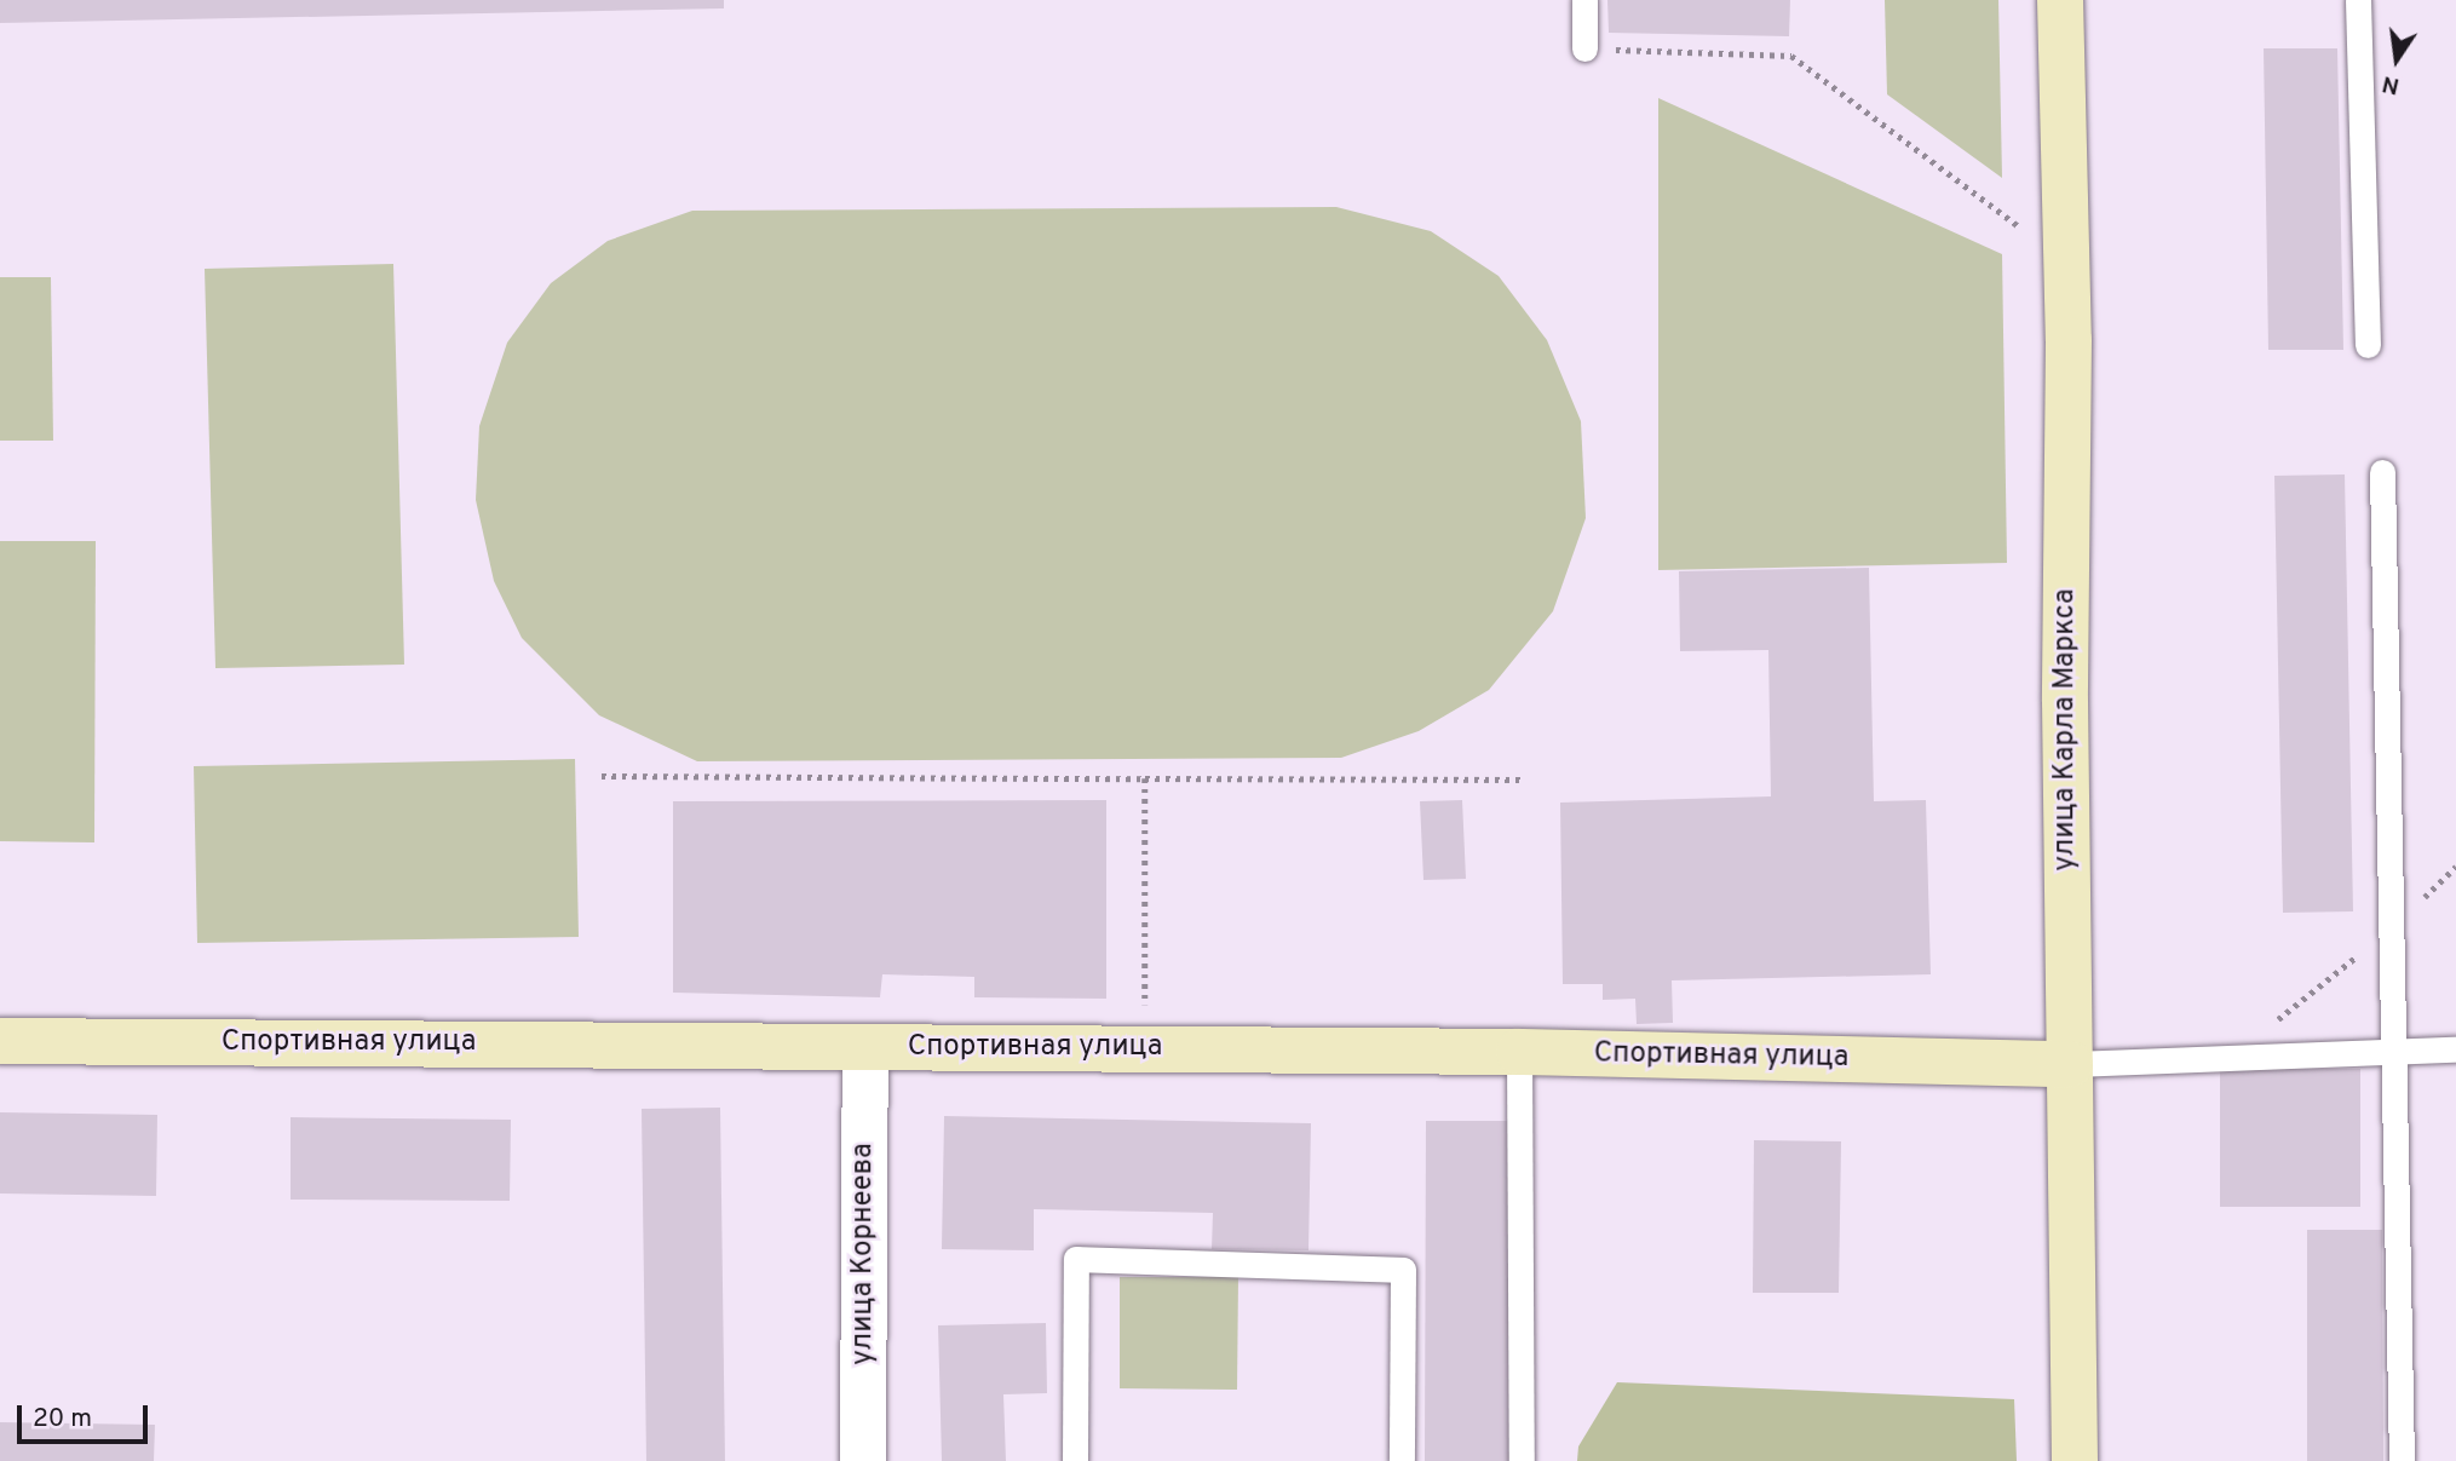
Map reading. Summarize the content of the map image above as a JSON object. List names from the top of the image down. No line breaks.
{"streets":{"street":["улица Карла Маркса","Спортивная улица","улица Корнеева"]},"crossings":[["улица Карла Маркса","Спортивная улица"],["Спортивная улица","улица Корнеева"]],"scale_bar":"20 m","north":"bottom"}
